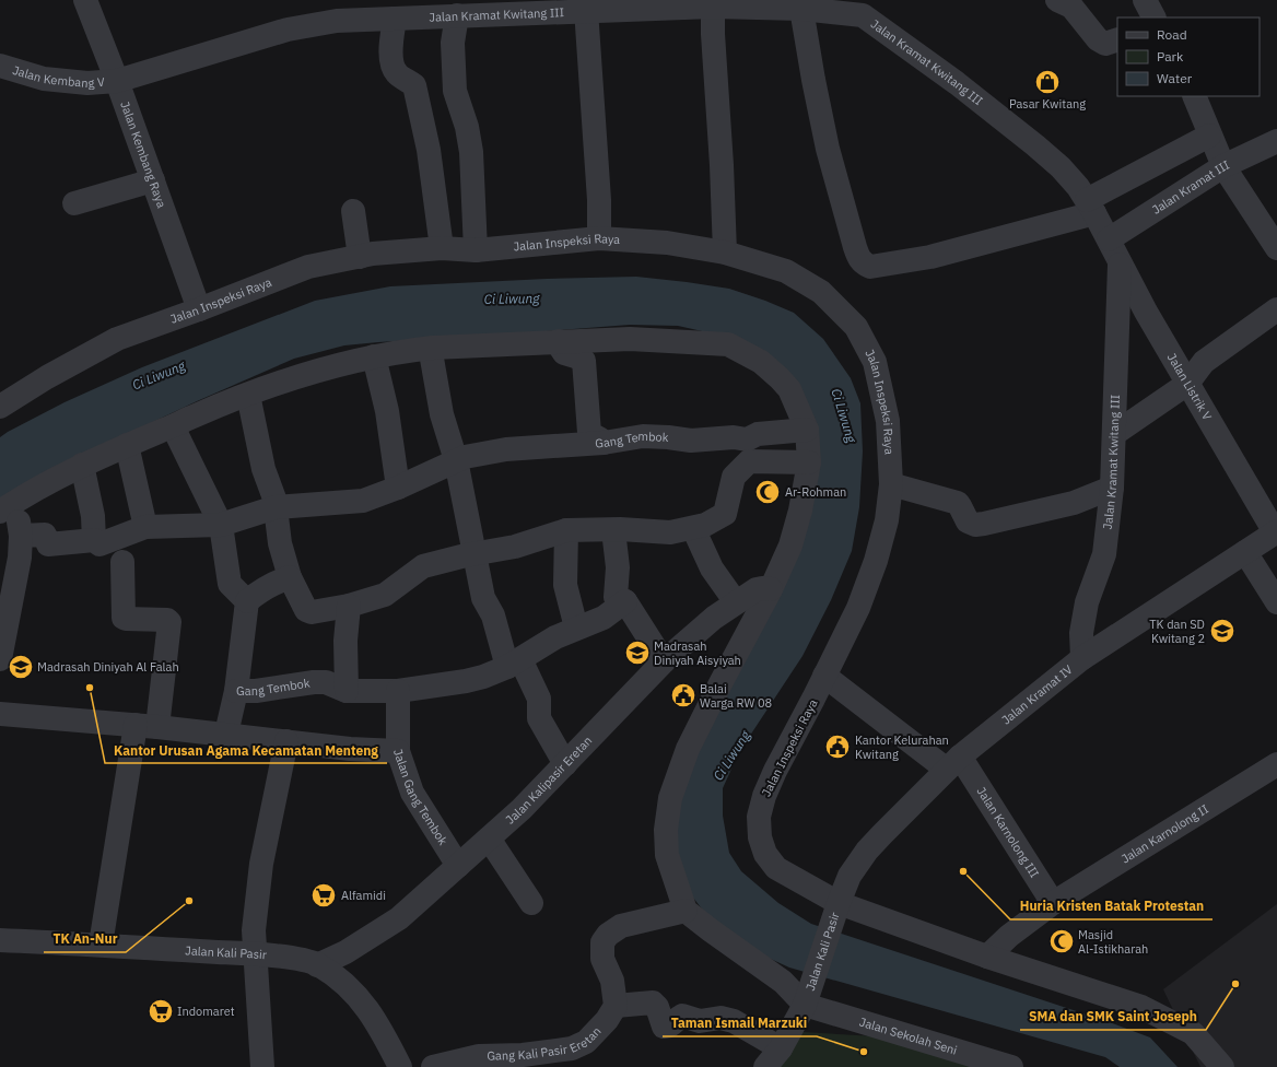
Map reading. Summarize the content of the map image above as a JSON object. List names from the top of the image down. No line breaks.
{"streets":{"street":["Jalan Kramat Kwitang III","Jalan Kembang V","Jalan Kembang Raya","Jalan Kramat III","Jalan Inspeksi Raya","Jalan Listrik V","Gang Tembok","Jalan Kramat IV","Jalan Kalipasir Eretan","Jalan Gang Tembok","Jalan Karnolong III","Jalan Karnolong II","Jalan Kali Pasir","Jalan Sekolah Seni","Gang Kali Pasir Eretan"]},"crossings":[["Jalan Kramat Kwitang III","Jalan Kembang V"],["Jalan Kramat Kwitang III","Jalan Kembang Raya"],["Jalan Kramat Kwitang III","Jalan Kramat III"],["Jalan Kramat Kwitang III","Jalan Listrik V"],["Jalan Kramat Kwitang III","Jalan Kramat IV"],["Jalan Kembang V","Jalan Kembang Raya"],["Jalan Kembang Raya","Jalan Inspeksi Raya"],["Jalan Kramat III","Jalan Listrik V"],["Jalan Inspeksi Raya","Jalan Kramat IV"],["Jalan Inspeksi Raya","Jalan Kali Pasir"],["Jalan Listrik V","Jalan Kramat IV"],["Jalan Kramat IV","Jalan Karnolong III"],["Jalan Kramat IV","Jalan Kali Pasir"],["Jalan Kalipasir Eretan","Jalan Gang Tembok"],["Jalan Kalipasir Eretan","Jalan Kali Pasir"],["Jalan Karnolong III","Jalan Karnolong II"],["Jalan Kali Pasir","Jalan Sekolah Seni"]],"water":["Ci Liwung"],"places":{"shop":["Pasar Kwitang"],"mosque":["Ar-Rohman","Masjid Al-Istikharah"],"school or university":["TK dan SD Kwitang 2","Madrasah Diniyah Aisyiyah","Madrasah Diniyah Al Falah"],"other":["Kantor Urusan Agama Kecamatan Menteng","Huria Kristen Batak Protestan","TK An-Nur","SMA dan SMK Saint Joseph","Taman Ismail Marzuki"],"public building":["Balai Warga RW 08","Kantor Kelurahan Kwitang"],"supermarket":["Alfamidi","Indomaret"]},"legend":["Road","Park","Water"]}
